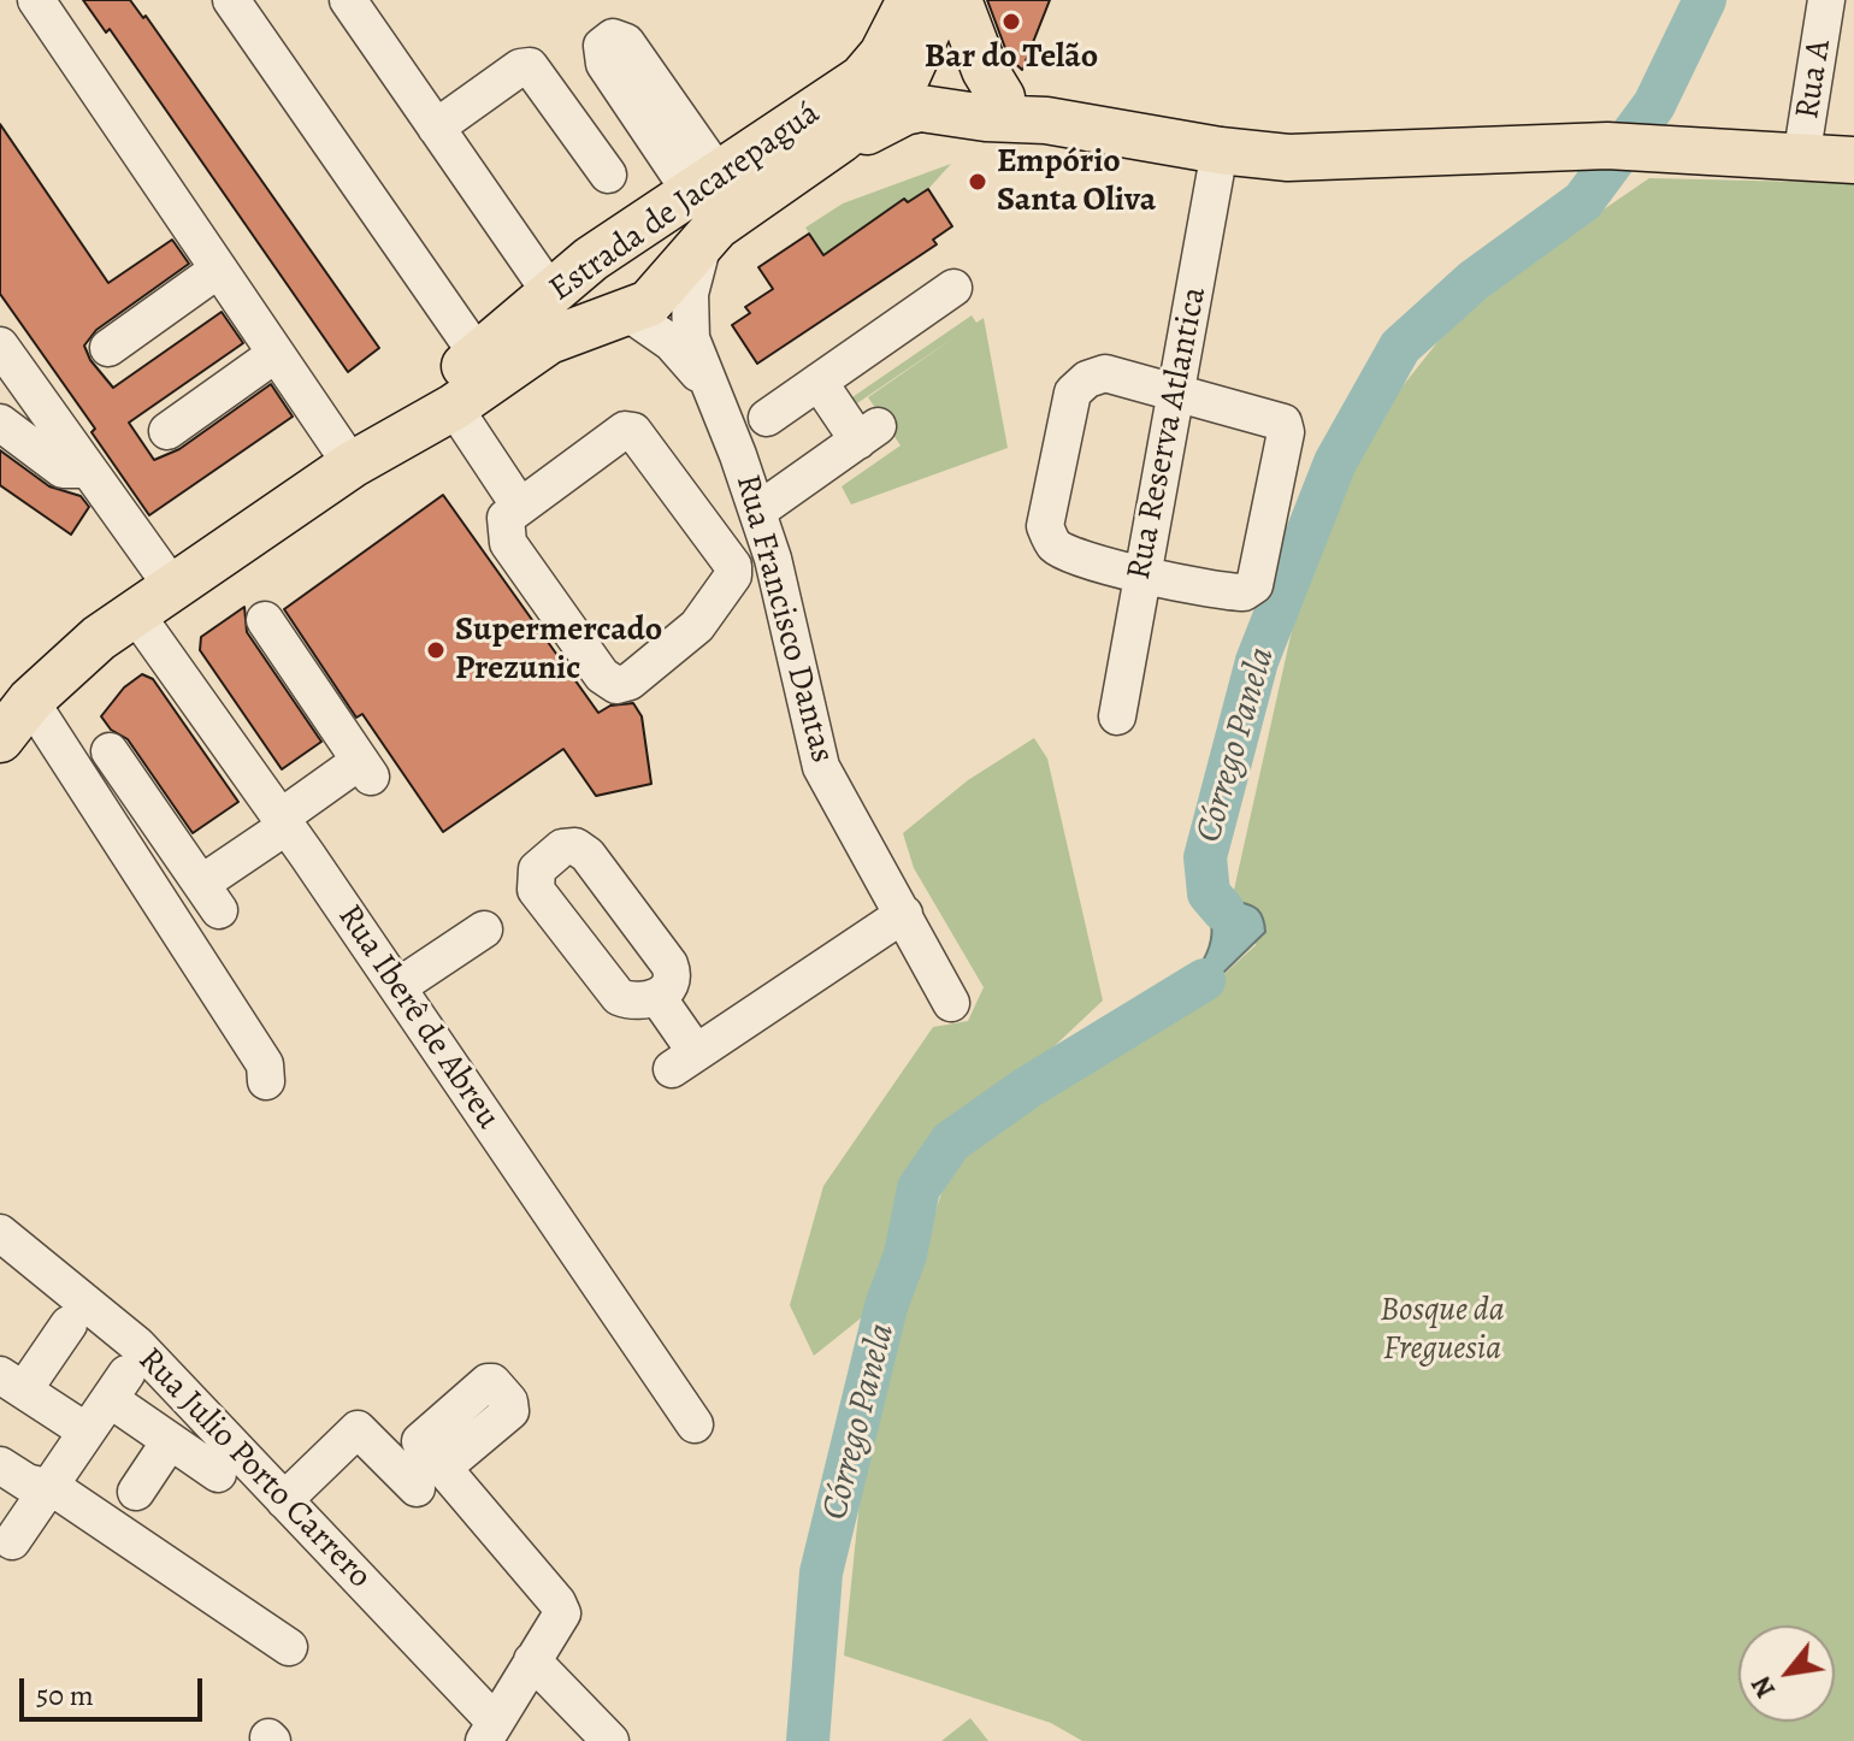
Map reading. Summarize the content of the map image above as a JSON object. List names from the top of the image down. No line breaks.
{"streets":{"main road":["Estrada de Jacarepaguá"],"street":["Rua A","Rua Reserva Atlantica","Rua Francisco Dantas","Rua Iberê de Abreu","Rua Julio Porto Carrero"]},"crossings":[["Estrada de Jacarepaguá","Rua Francisco Dantas"],["Estrada de Jacarepaguá","Rua Iberê de Abreu"]],"water":["Córrego Panela"],"parks":["Bosque da Freguesia"],"places":["Bar do Telão","Empório Santa Oliva","Supermercado Prezunic"],"scale_bar":"50 m","north":"bottom left"}
